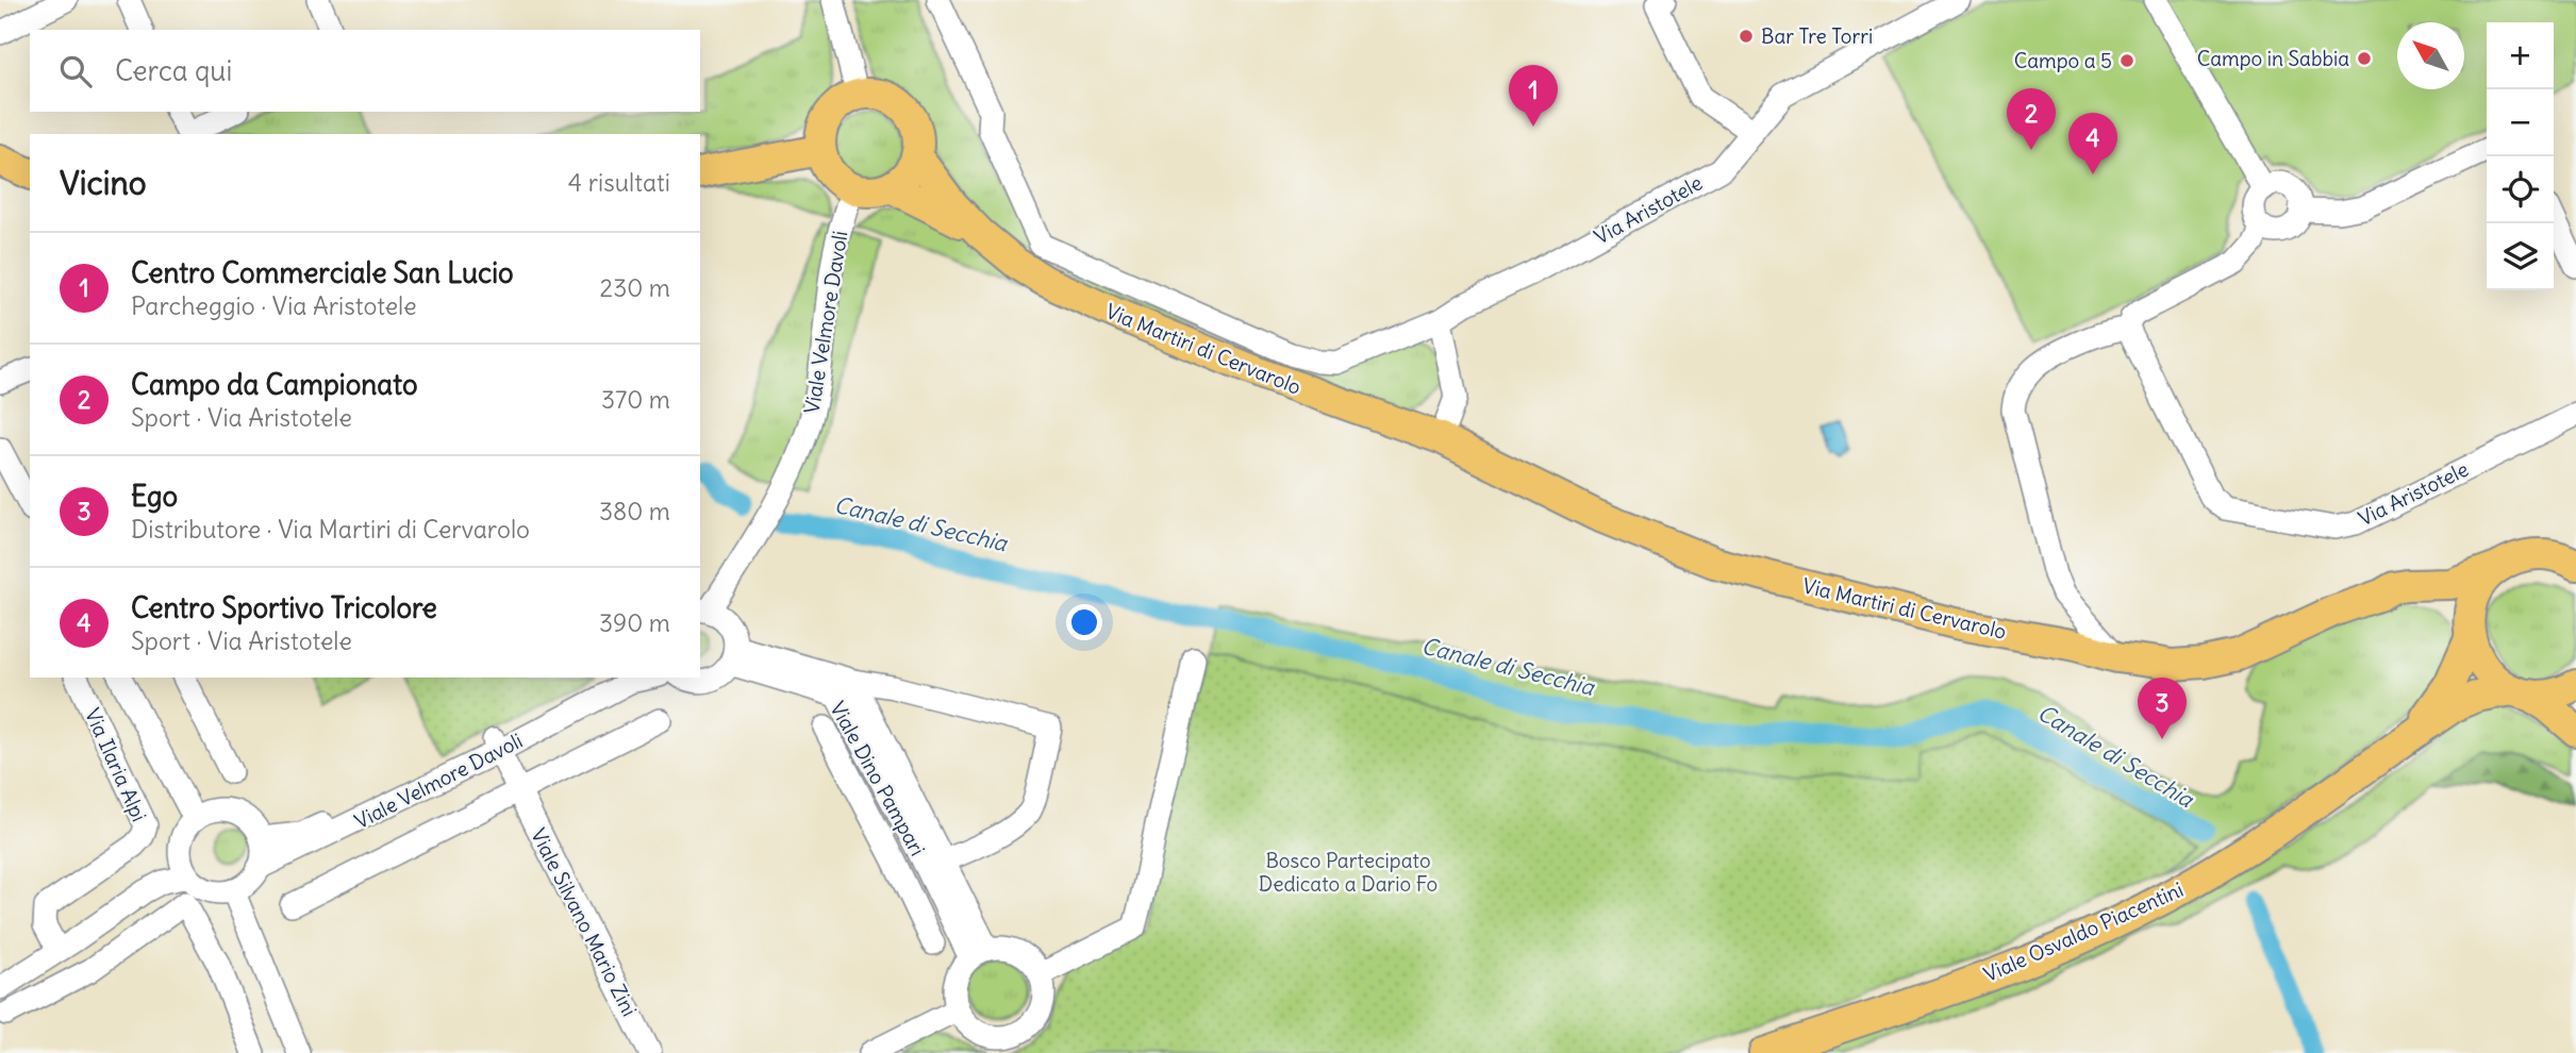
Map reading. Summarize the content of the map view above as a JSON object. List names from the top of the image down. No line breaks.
{"streets":{"main road":["Via Martiri di Cervarolo","Viale Osvaldo Piacentini"],"street":["Via Aristotele","Viale Velmore Davoli","Via Ilaria Alpi","Viale Dino Pampari","Viale Silvano Mario Zini"]},"crossings":[["Via Aristotele","Via Martiri di Cervarolo"],["Viale Velmore Davoli","Via Martiri di Cervarolo"],["Viale Velmore Davoli","Viale Dino Pampari"],["Viale Velmore Davoli","Viale Silvano Mario Zini"],["Via Martiri di Cervarolo","Viale Osvaldo Piacentini"]],"water":["Canale di Secchia"],"parks":["Bosco Partecipato Dedicato a Dario Fo"],"places":["Bar Tre Torri","Campo in Sabbia","Campo a 5"],"north":"top left","page":{"map_buttons":["+","−"],"search":"Cerca qui","pins":["1","2","4","3"],"heading":["Vicino","4 risultati"],"list":[{"mark":"1","name":"Centro Commerciale San Lucio","note":"Parcheggio · Via Aristotele","value":"230 m"},{"mark":"2","name":"Campo da Campionato","note":"Sport · Via Aristotele","value":"370 m"},{"mark":"3","name":"Ego","note":"Distributore · Via Martiri di Cervarolo","value":"380 m"},{"mark":"4","name":"Centro Sportivo Tricolore","note":"Sport · Via Aristotele","value":"390 m"}]}}
